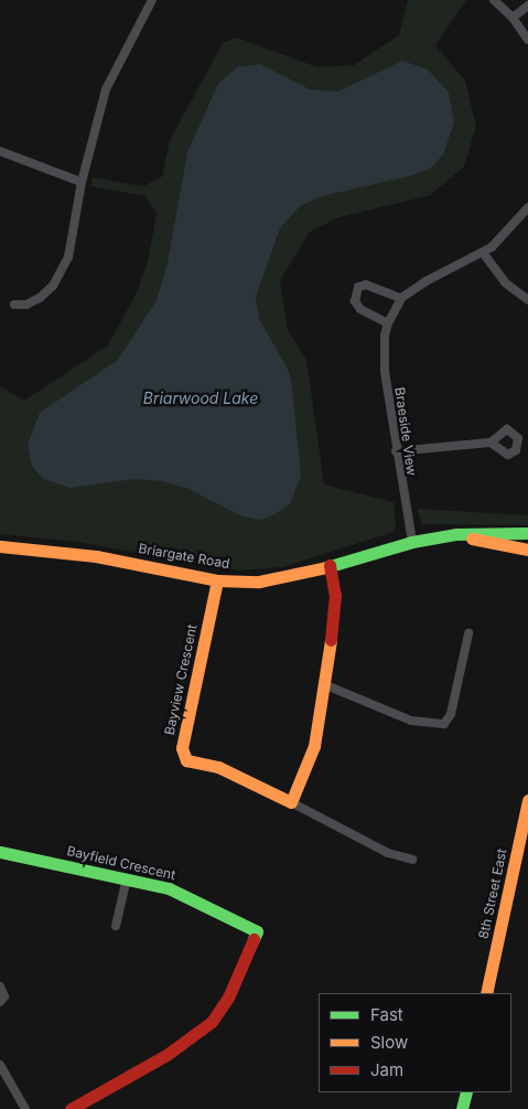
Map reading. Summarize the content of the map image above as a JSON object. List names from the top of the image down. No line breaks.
{"streets":{"street":["Braeside View","Briargate Road","Bayview Crescent","Bayfield Crescent","8th Street East"]},"crossings":[["Braeside View","Briargate Road"],["Briargate Road","Bayview Crescent"]],"water":["Briarwood Lake"],"legend":["Fast","Slow","Jam"]}
